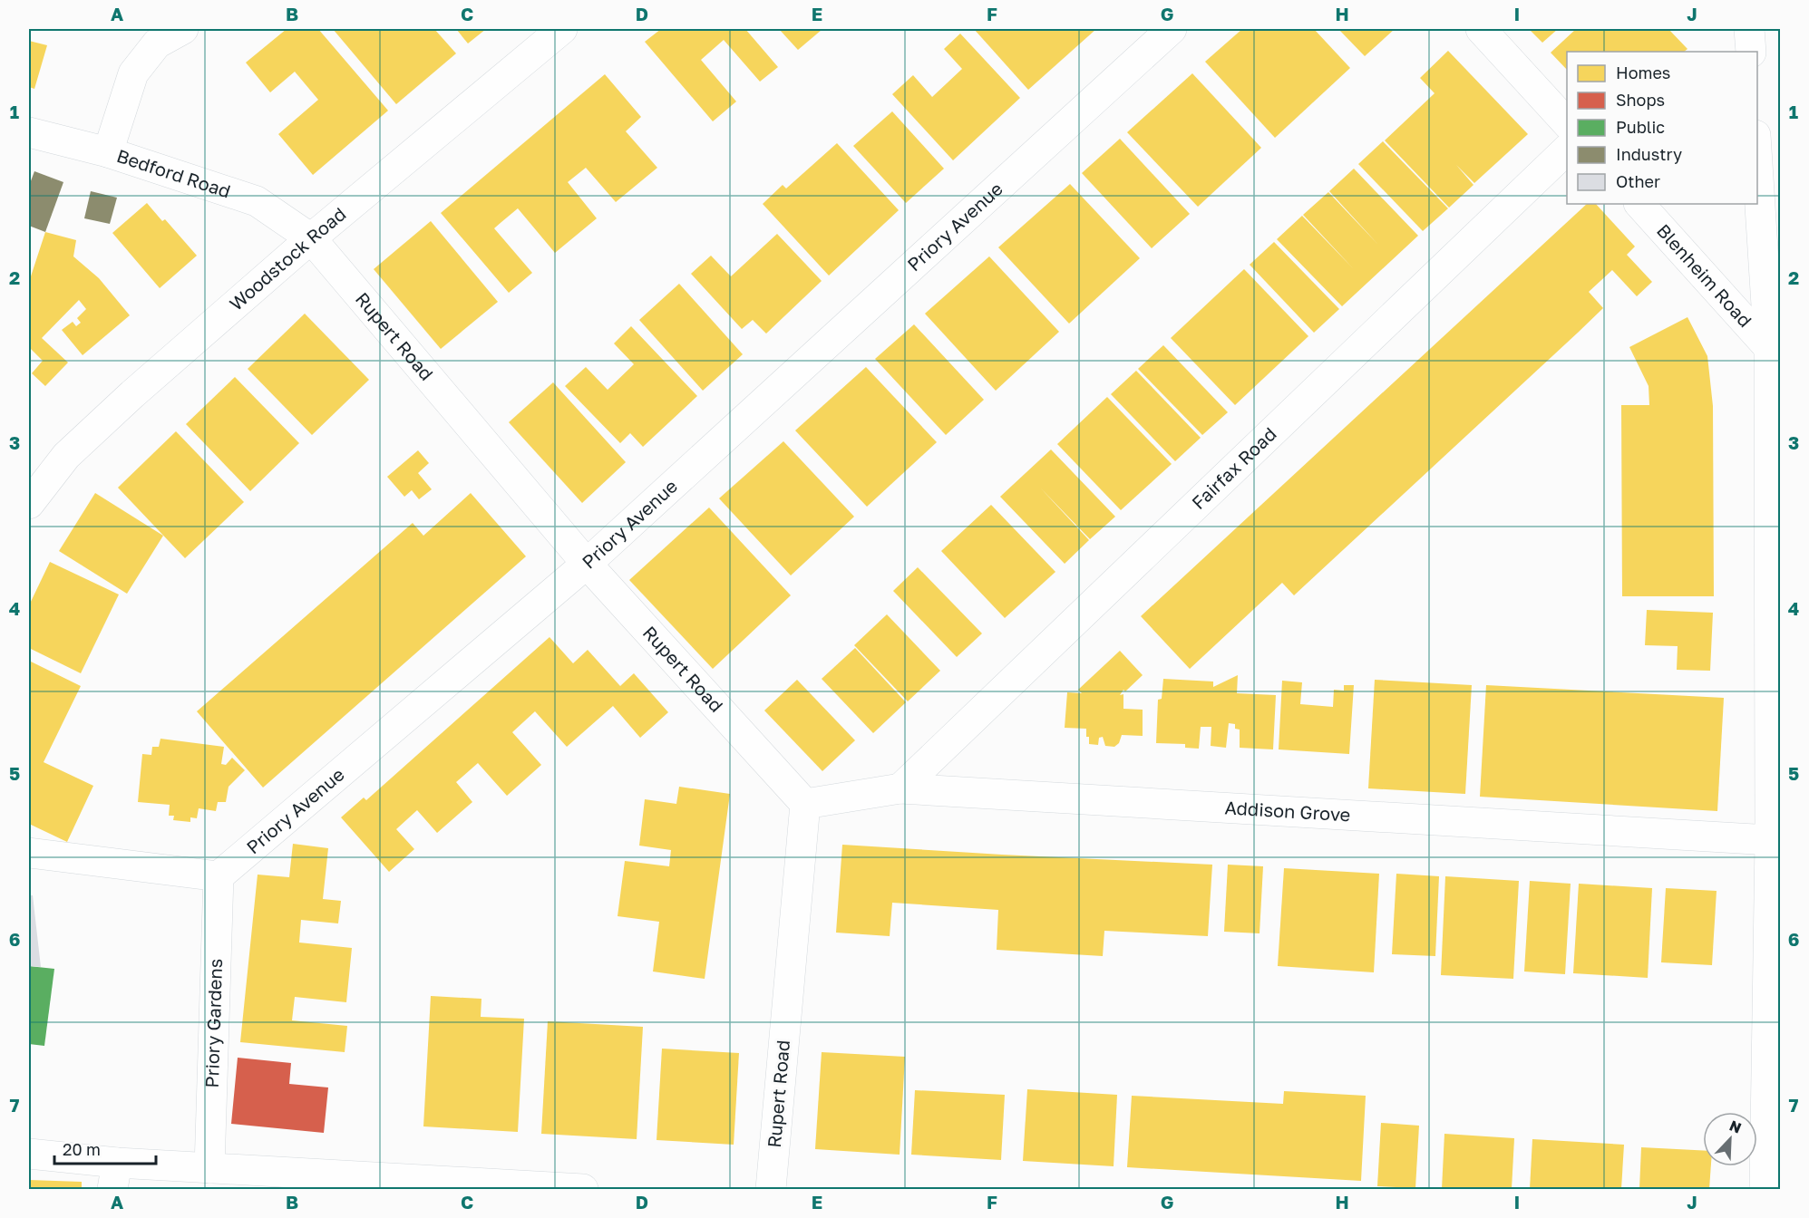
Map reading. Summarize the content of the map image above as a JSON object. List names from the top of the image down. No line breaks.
{"streets":{"street":["Bedford Road","Priory Avenue","Woodstock Road","Blenheim Road","Rupert Road","Fairfax Road","Addison Grove","Priory Gardens"]},"crossings":[["Bedford Road","Woodstock Road"],["Bedford Road","Rupert Road"],["Priory Avenue","Rupert Road"],["Priory Avenue","Priory Gardens"],["Woodstock Road","Rupert Road"],["Rupert Road","Addison Grove"],["Fairfax Road","Addison Grove"]],"legend":["Homes","Shops","Public","Industry","Other"],"scale_bar":"20 m","north":"top right","grid":{"columns":["A","B","C","D","E","F","G","H","I","J"],"rows":["1","2","3","4","5","6","7"]}}
